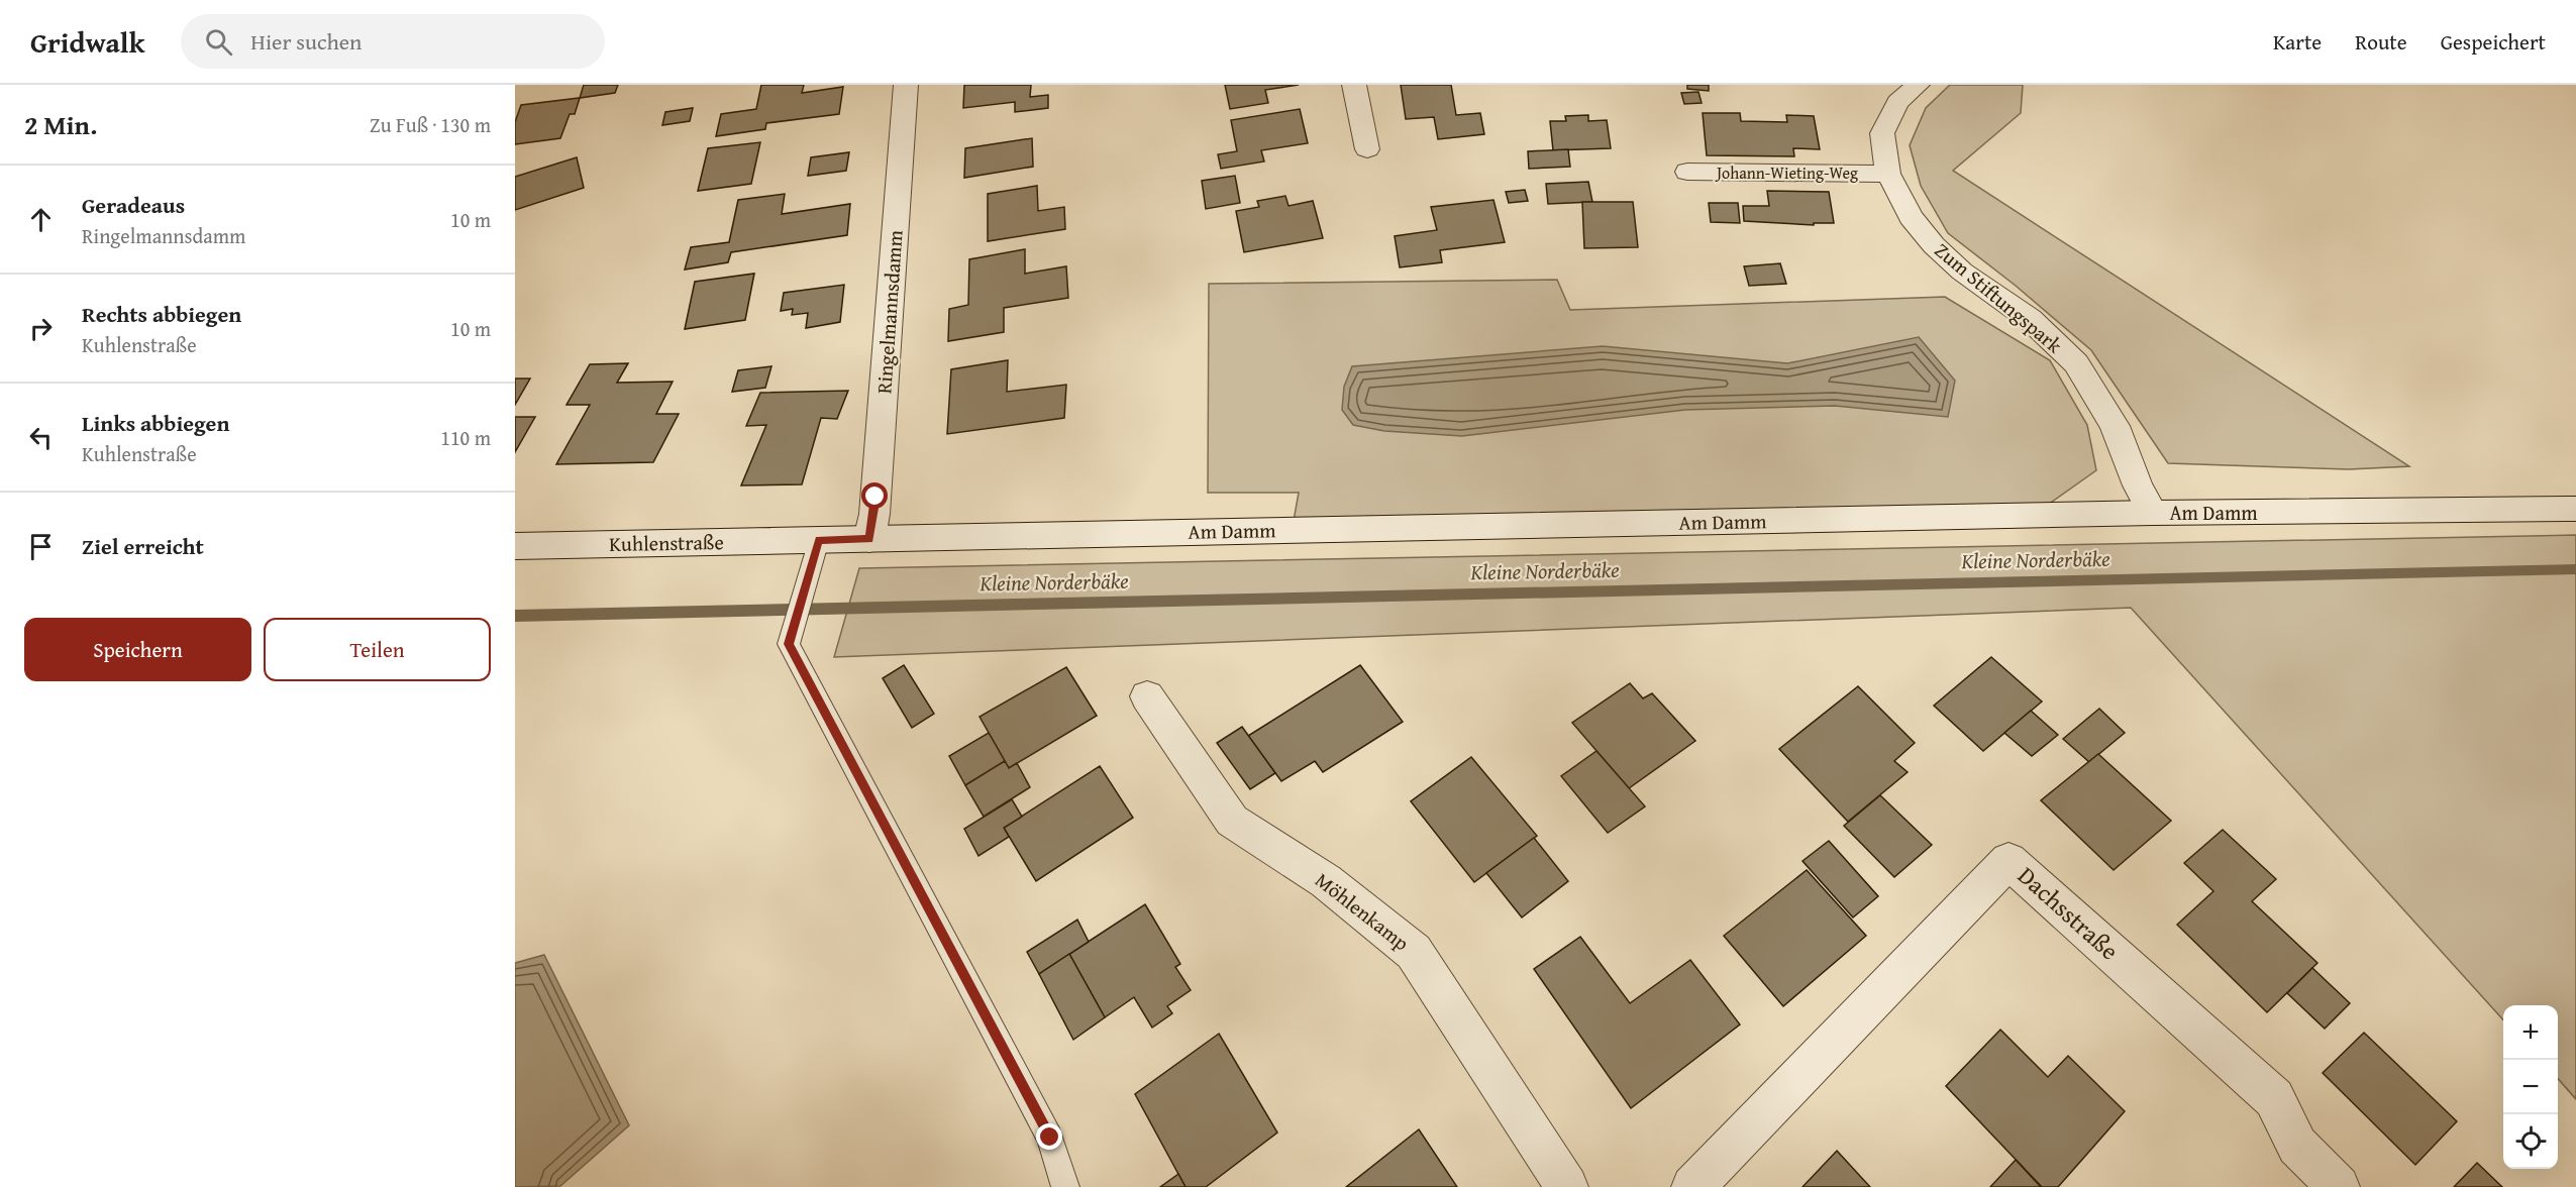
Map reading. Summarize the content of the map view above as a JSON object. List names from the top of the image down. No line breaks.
{"streets":{"street":["Johann-Wieting-Weg","Zum Stiftungspark","Ringelmannsdamm","Am Damm","Kuhlenstraße","Möhlenkamp","Dachsstraße"]},"crossings":[["Johann-Wieting-Weg","Zum Stiftungspark"],["Zum Stiftungspark","Am Damm"],["Ringelmannsdamm","Am Damm"],["Ringelmannsdamm","Kuhlenstraße"],["Am Damm","Kuhlenstraße"]],"water":["Kleine Norderbäke"],"page":{"header":"Gridwalk","search":"Hier suchen","nav":["Karte","Route","Gespeichert"],"heading":["2 Min.","Zu Fuß · 130 m"],"list":[["Geradeaus","Ringelmannsdamm","10 m"],["Rechts abbiegen","Kuhlenstraße","10 m"],["Links abbiegen","Kuhlenstraße","110 m"],"Ziel erreicht"],"buttons":["Speichern","Teilen"],"map_buttons":["+","−"]}}
